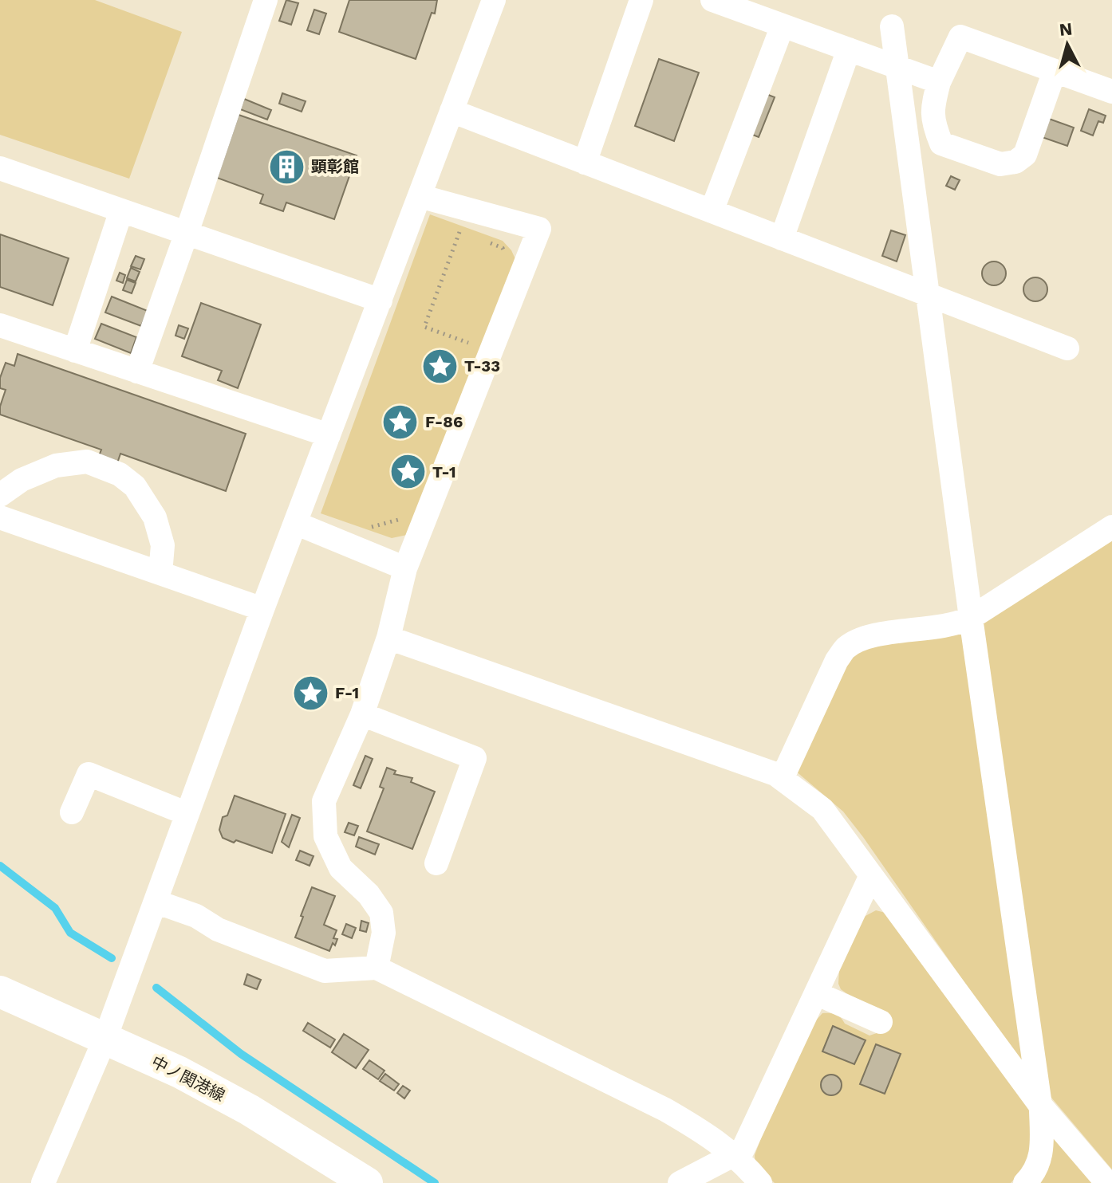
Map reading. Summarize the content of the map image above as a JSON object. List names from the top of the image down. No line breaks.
{"streets":{"main road":["中ノ関港線"]},"places":{"building":["顕彰館"],"place":["T-33","F-86","T-1","F-1"]},"north":"top"}
